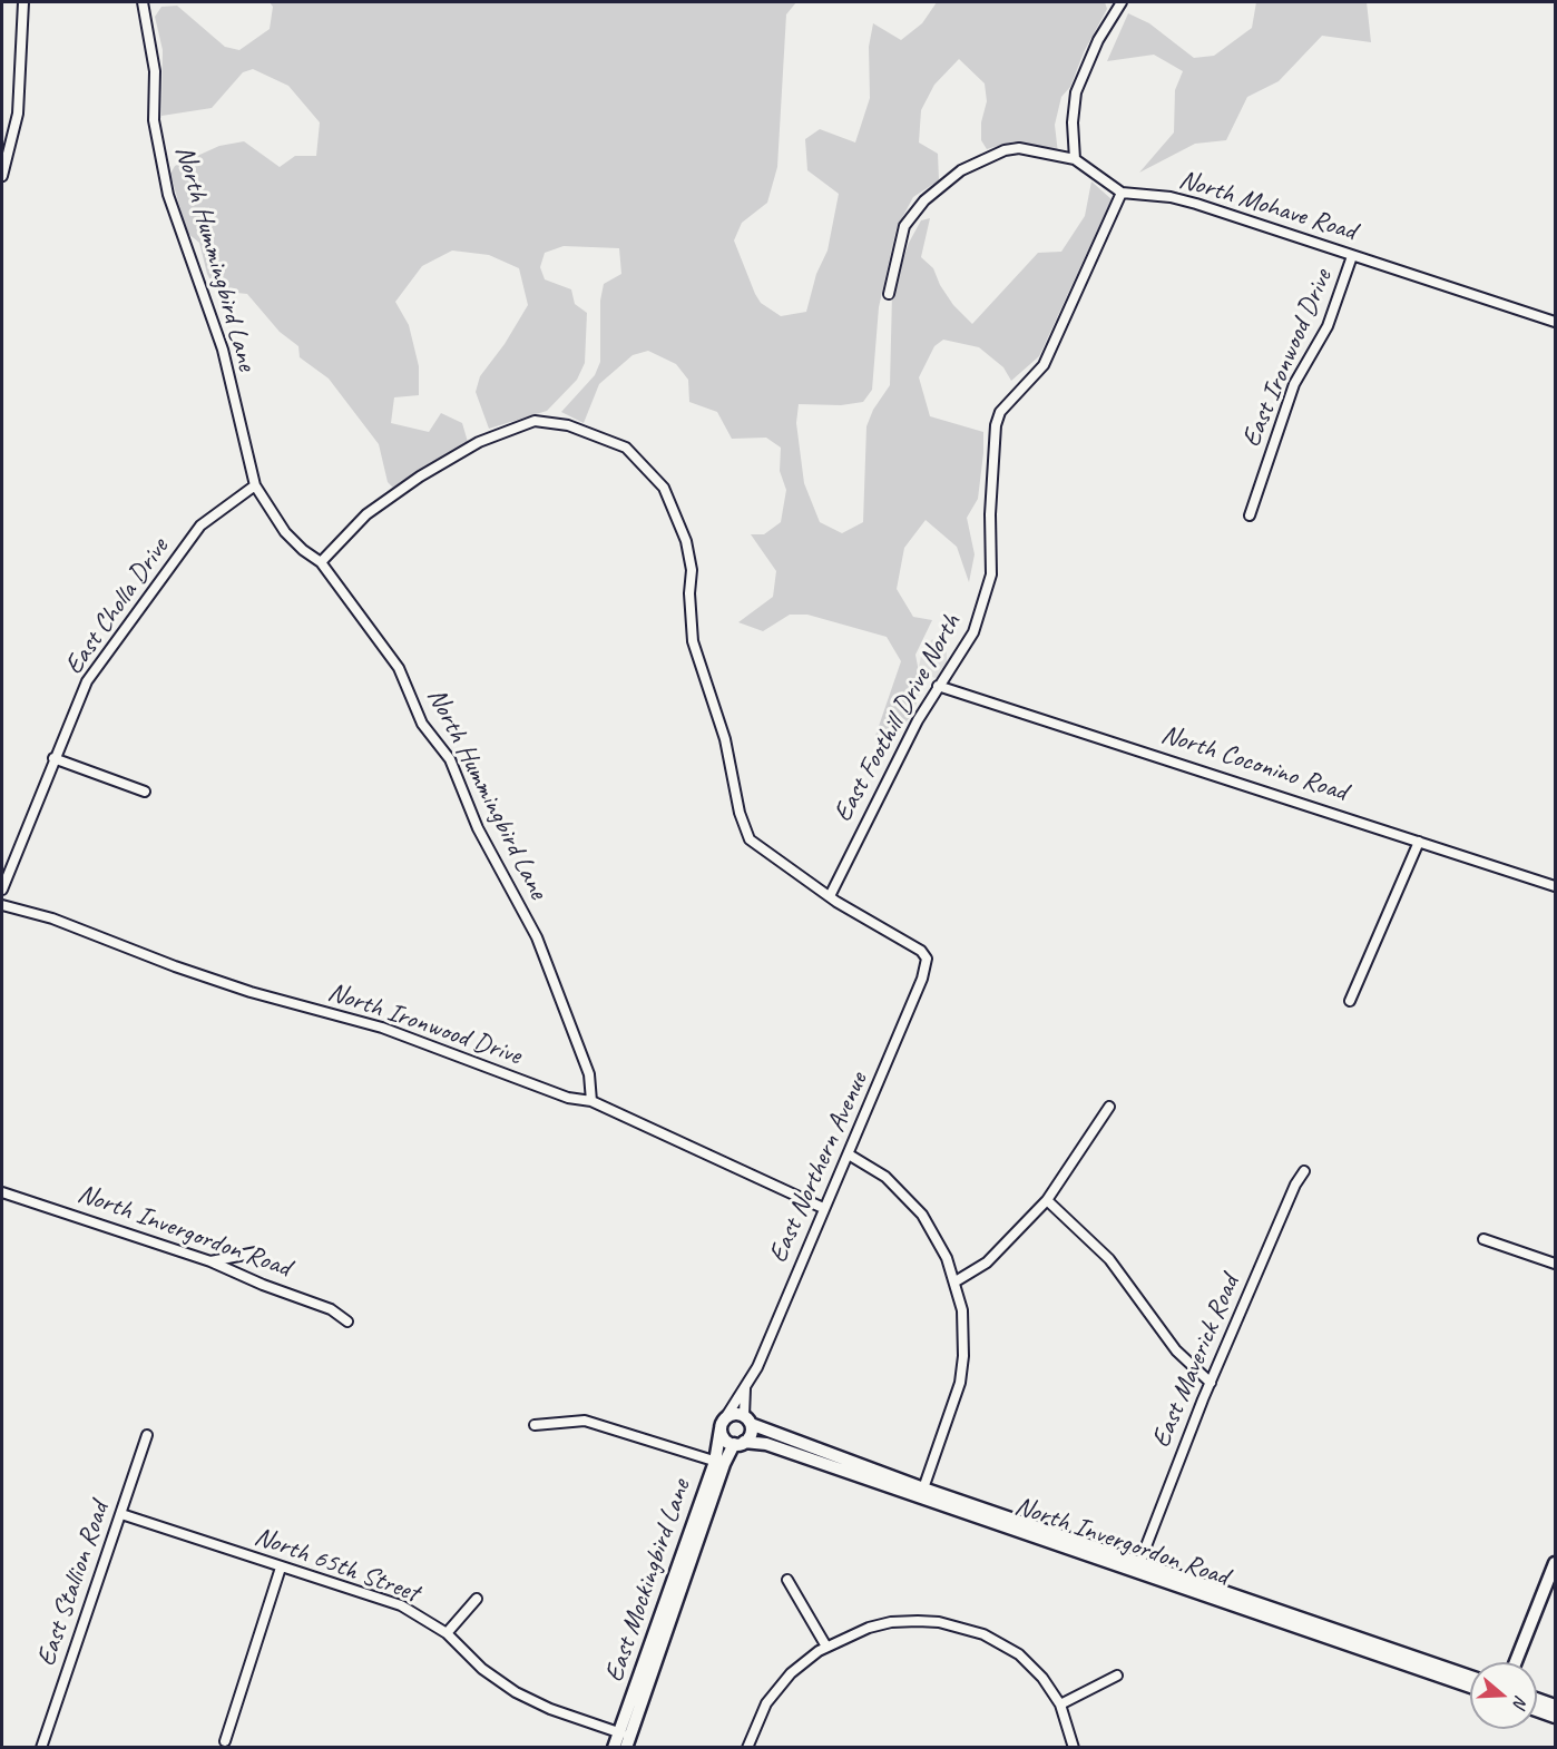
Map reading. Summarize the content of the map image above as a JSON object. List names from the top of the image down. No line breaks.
{"streets":{"street":["North Mohave Road","North Hummingbird Lane","East Ironwood Drive","East Cholla Drive","East Foothill Drive North","North Coconino Road","North Ironwood Drive","East Northern Avenue","North Invergordon Road","East Maverick Road","North 65th Street","East Mockingbird Lane","East Stallion Road"]},"crossings":[["North Mohave Road","East Ironwood Drive"],["North Mohave Road","East Foothill Drive North"],["North Hummingbird Lane","East Cholla Drive"],["North Hummingbird Lane","North Ironwood Drive"],["East Foothill Drive North","North Coconino Road"],["East Foothill Drive North","East Northern Avenue"],["North Ironwood Drive","East Northern Avenue"],["East Northern Avenue","North Invergordon Road"],["East Northern Avenue","East Mockingbird Lane"],["North Invergordon Road","East Maverick Road"],["North Invergordon Road","East Mockingbird Lane"],["North 65th Street","East Mockingbird Lane"],["North 65th Street","East Stallion Road"]],"north":"right"}
